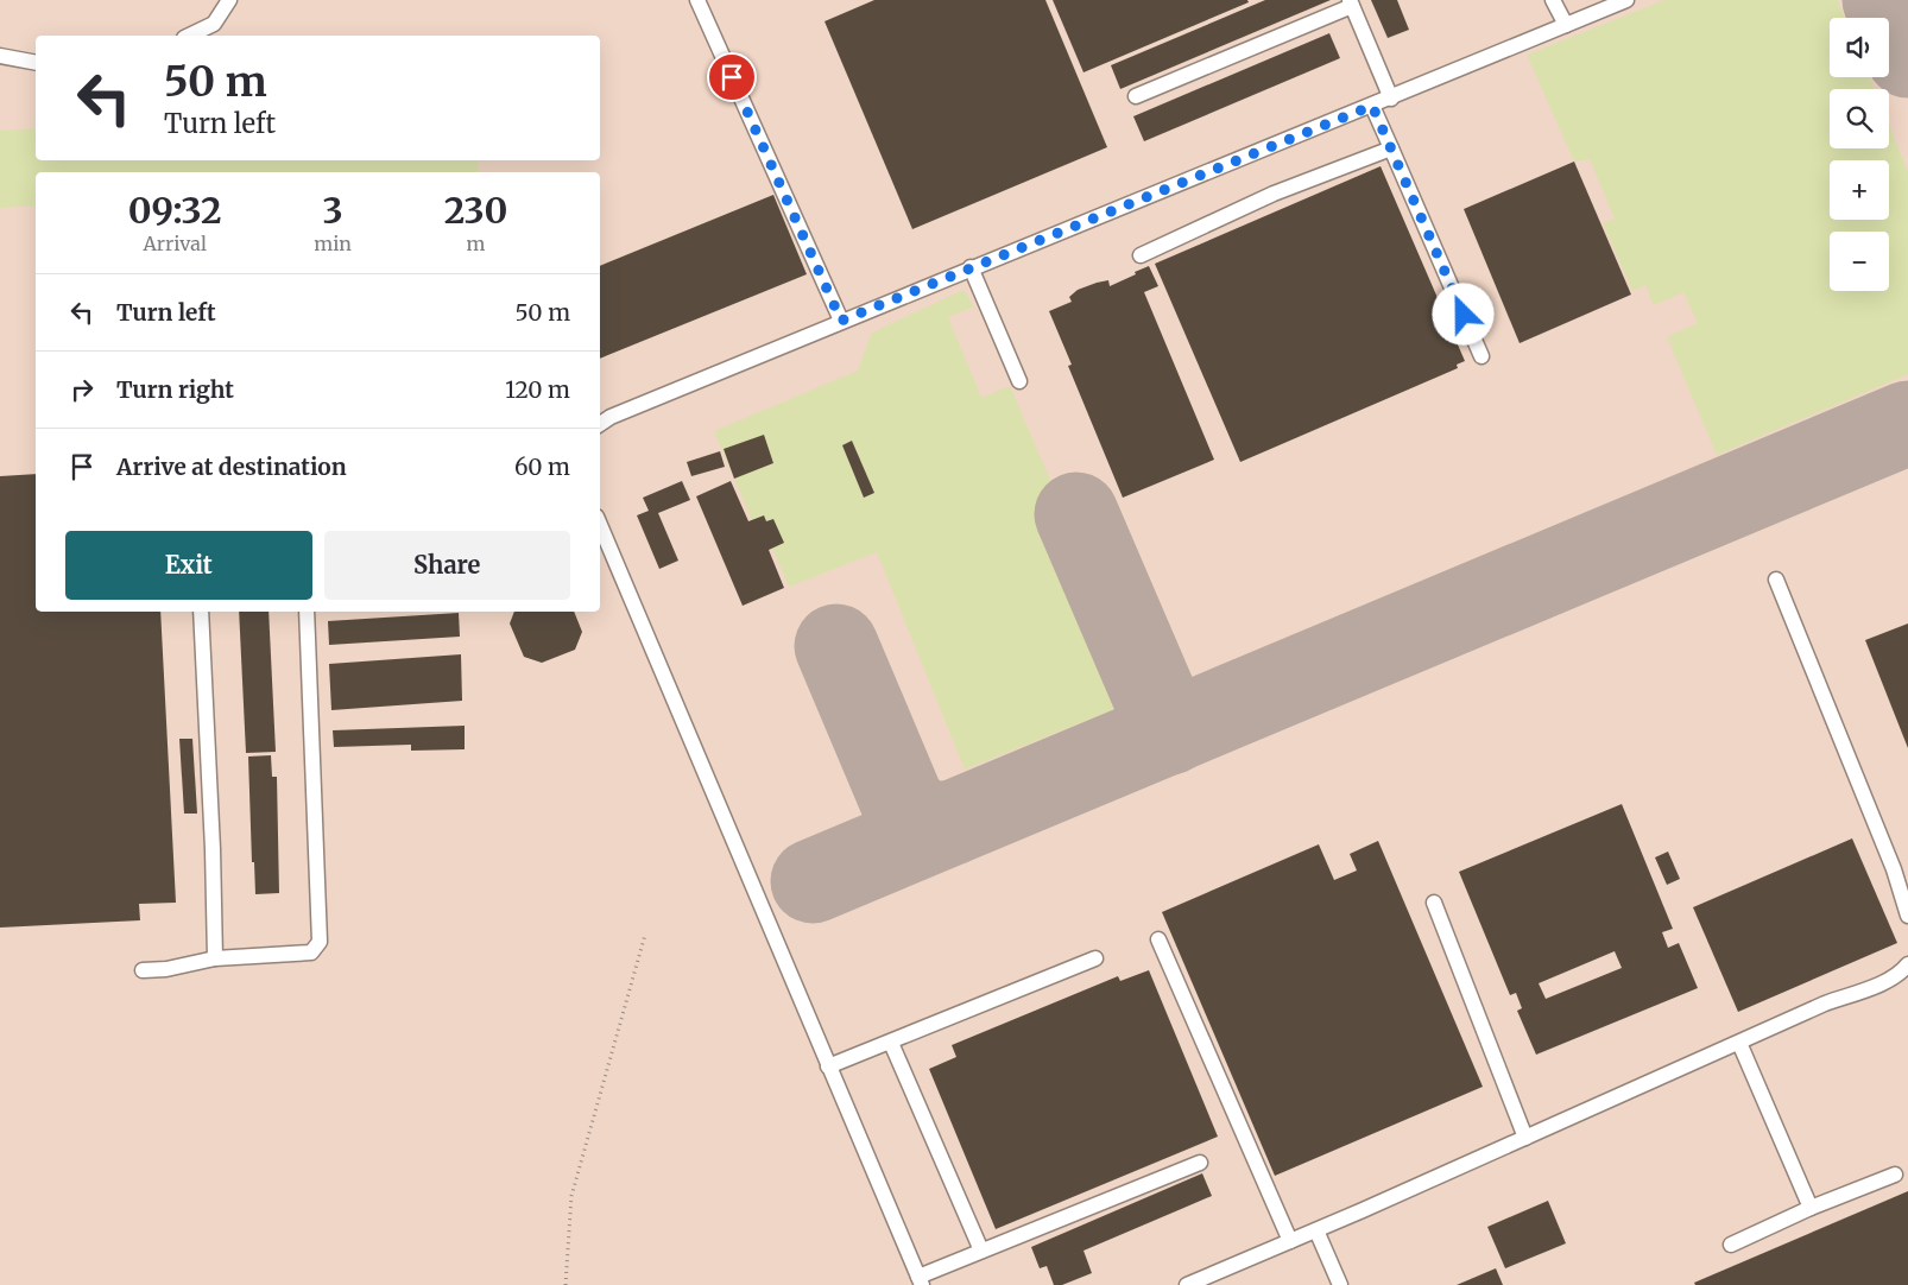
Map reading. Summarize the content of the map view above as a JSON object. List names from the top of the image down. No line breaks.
{"page":{"map_buttons":["+","−"],"turn":["50 m","Turn left"],"eta":["09:32","Arrival","3","min","230","m"],"list":[{"name":"Turn left","value":"50 m"},{"name":"Turn right","value":"120 m"},{"name":"Arrive at destination","value":"60 m"}],"buttons":["Exit","Share"]}}
